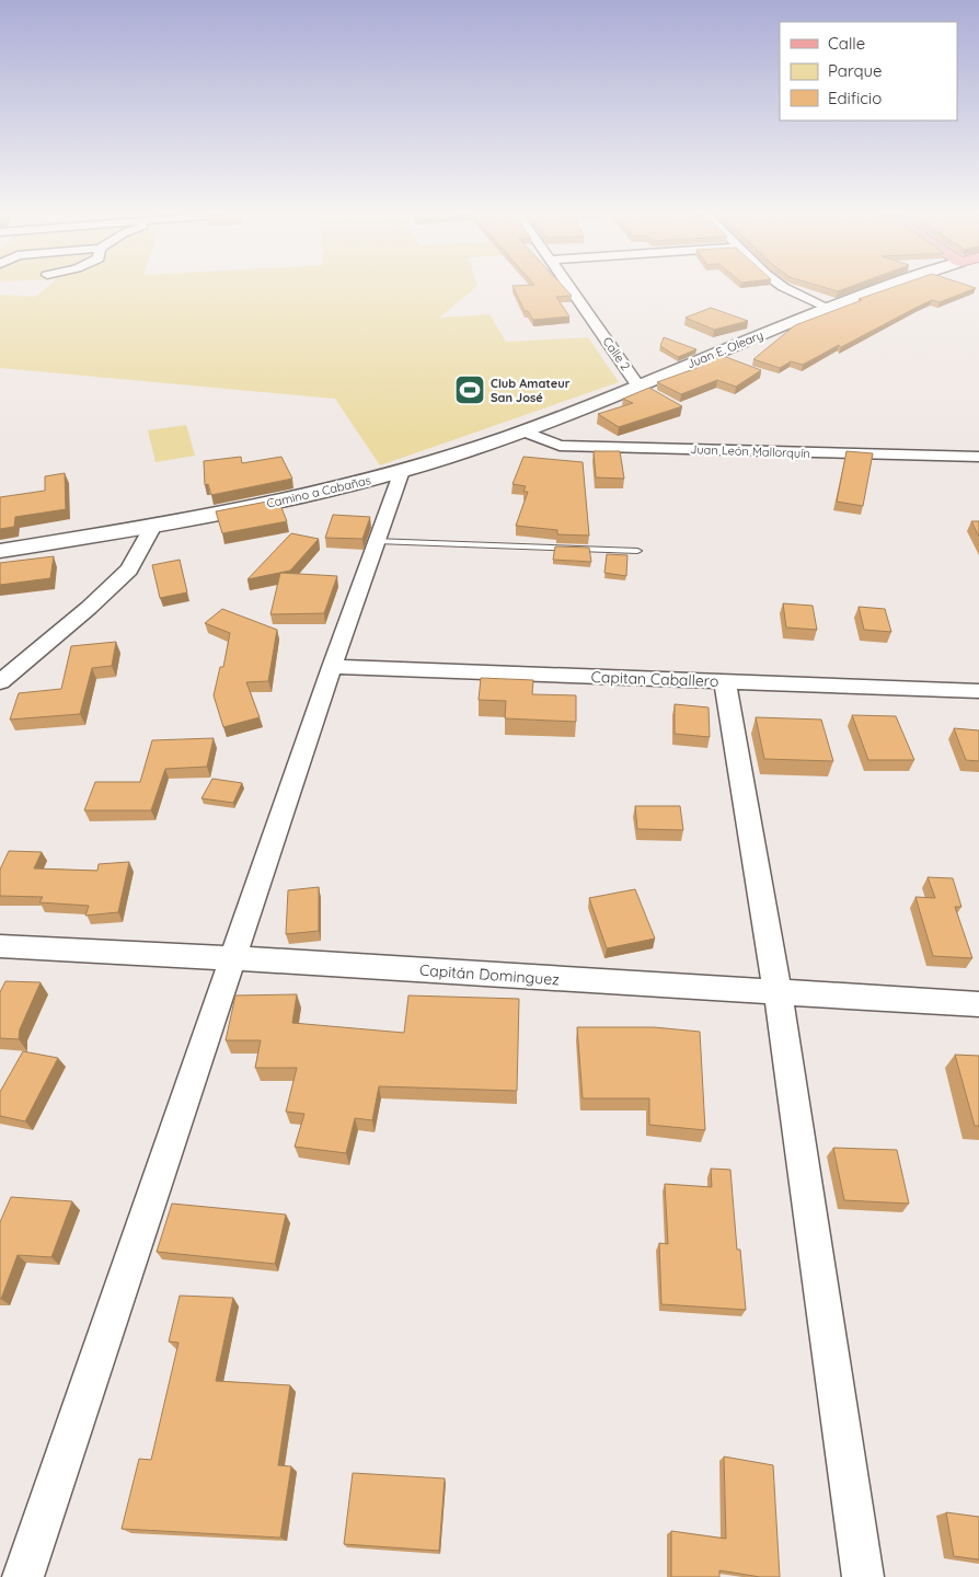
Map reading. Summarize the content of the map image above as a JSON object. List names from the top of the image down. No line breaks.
{"streets":{"street":["Juan E. Oleary","Calle 2","Juan León Mallorquín","Camino a Cabañas","Capitan Caballero","Capitán Dominguez"]},"crossings":[["Juan E. Oleary","Calle 2"],["Juan E. Oleary","Camino a Cabañas"],["Calle 2","Camino a Cabañas"],["Juan León Mallorquín","Camino a Cabañas"]],"places":{"sports":["Club Amateur San José"]},"legend":["Calle","Parque","Edificio"]}
